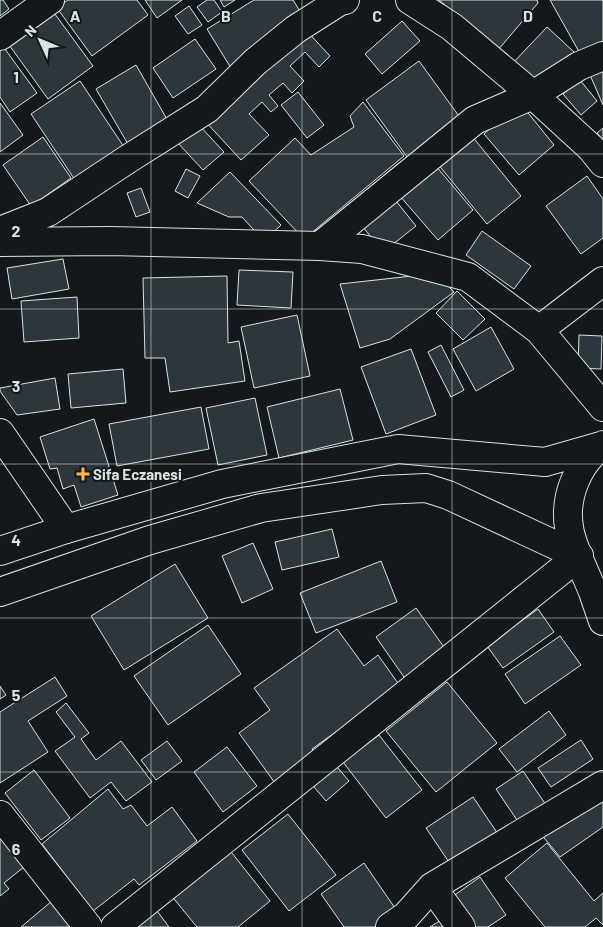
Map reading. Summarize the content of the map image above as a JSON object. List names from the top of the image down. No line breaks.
{"places":{"health":["Sifa Eczanesi"]},"north":"top left","grid":{"columns":["A","B","C","D"],"rows":["1","2","3","4","5","6"]}}
